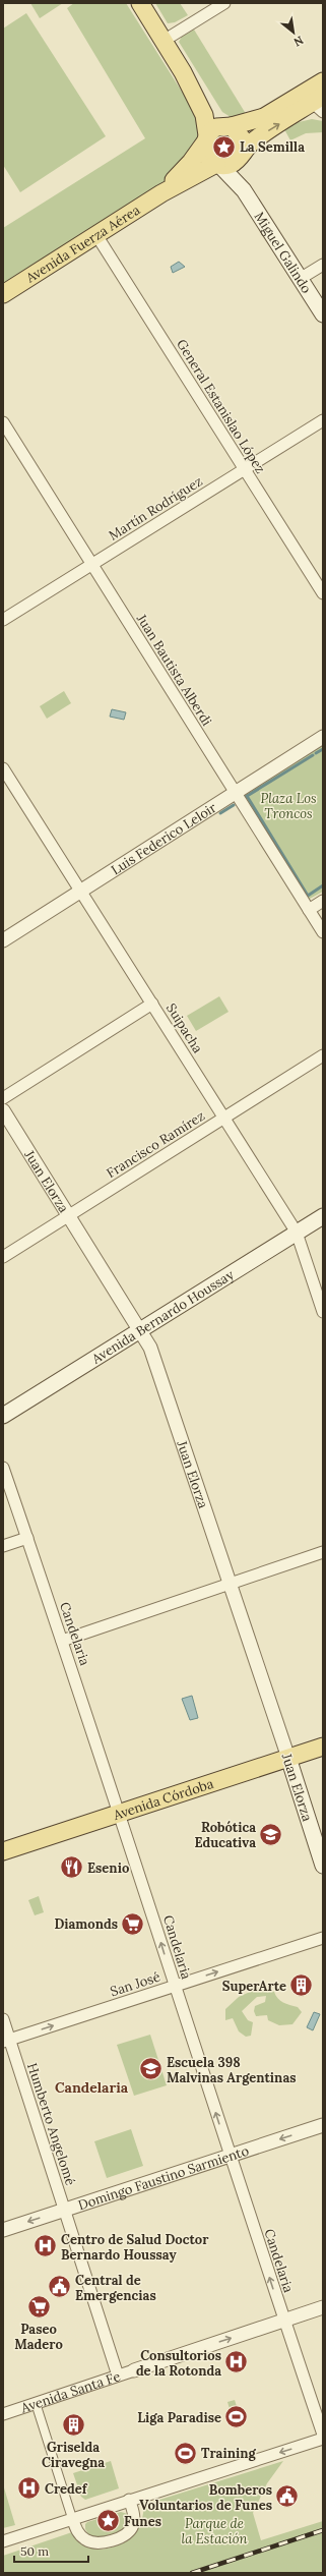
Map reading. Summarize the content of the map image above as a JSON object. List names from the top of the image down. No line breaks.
{"streets":{"main road":["Avenida Fuerza Aérea","Miguel Galindo","Juan Elorza","Avenida Bernardo Houssay","Avenida Córdoba"],"street":["General Estanislao López","Martín Rodríguez","Juan Bautista Alberdi","Luis Federico Leloir","Suipacha","Francisco Ramírez","Candelaria","San José","Humberto Angelomé","Domingo Faustino Sarmiento","Avenida Santa Fe"]},"crossings":[["Avenida Fuerza Aérea","Miguel Galindo"],["Avenida Fuerza Aérea","General Estanislao López"],["General Estanislao López","Martín Rodríguez"],["Martín Rodríguez","Juan Bautista Alberdi"],["Juan Bautista Alberdi","Luis Federico Leloir"],["Luis Federico Leloir","Suipacha"],["Suipacha","Francisco Ramírez"],["Suipacha","Avenida Bernardo Houssay"],["Francisco Ramírez","Juan Elorza"],["Juan Elorza","Avenida Bernardo Houssay"],["Juan Elorza","Avenida Córdoba"],["Candelaria","Avenida Córdoba"],["Candelaria","San José"],["Candelaria","Domingo Faustino Sarmiento"],["Candelaria","Avenida Santa Fe"],["San José","Humberto Angelomé"],["Humberto Angelomé","Domingo Faustino Sarmiento"],["Humberto Angelomé","Avenida Santa Fe"]],"one_way":["Candelaria","San José","Domingo Faustino Sarmiento","Avenida Santa Fe"],"districts":["Candelaria"],"parks":["Plaza Los Troncos","Parque de la Estación"],"places":{"place":["La Semilla","Funes"],"school or university":["Robótica Educativa","Escuela 398 Malvinas Argentinas"],"restaurant":["Esenio"],"supermarket":["Diamonds","Paseo Madero"],"building":["SuperArte","Griselda Ciravegna"],"hospital":["Centro de Salud Doctor Bernardo Houssay","Consultorios de la Rotonda","Credef"],"public building":["Central de Emergencias","Bomberos Voluntarios de Funes"],"sports":["Liga Paradise","Training"]},"scale_bar":"50 m","north":"bottom right"}
